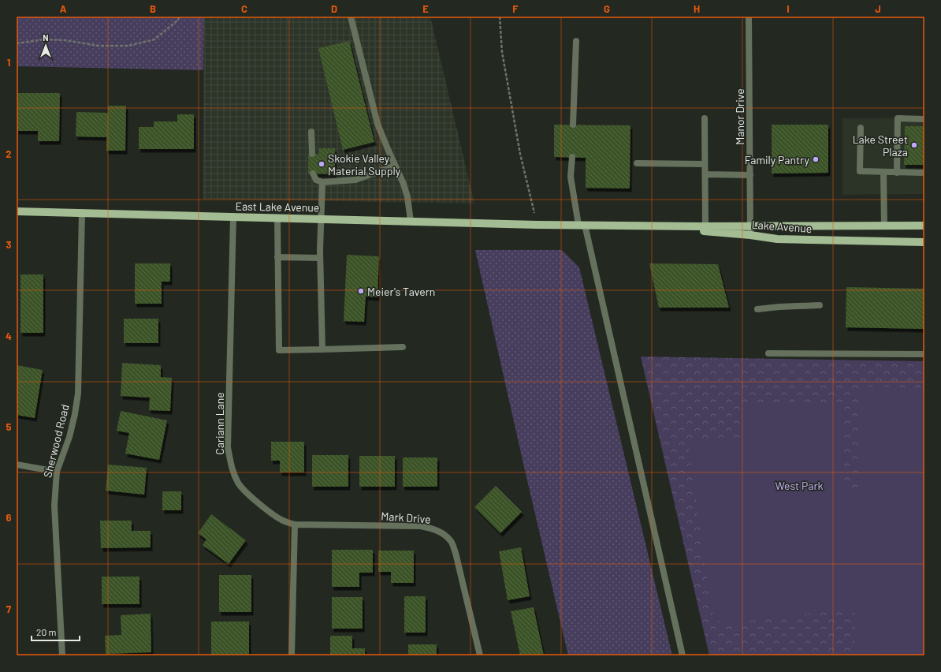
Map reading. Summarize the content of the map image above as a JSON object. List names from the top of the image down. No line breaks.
{"streets":{"main road":["East Lake Avenue","Lake Avenue"],"street":["Manor Drive","Cariann Lane","Sherwood Road","Mark Drive"]},"crossings":[["Manor Drive","Lake Avenue"],["East Lake Avenue","Lake Avenue"],["East Lake Avenue","Cariann Lane"],["East Lake Avenue","Sherwood Road"],["Cariann Lane","Mark Drive"]],"parks":["West Park"],"places":["Lake Street Plaza","Family Pantry","Skokie Valley Material Supply","Meier's Tavern"],"scale_bar":"20 m","north":"top","grid":{"columns":["A","B","C","D","E","F","G","H","I","J"],"rows":["1","2","3","4","5","6","7"]}}
